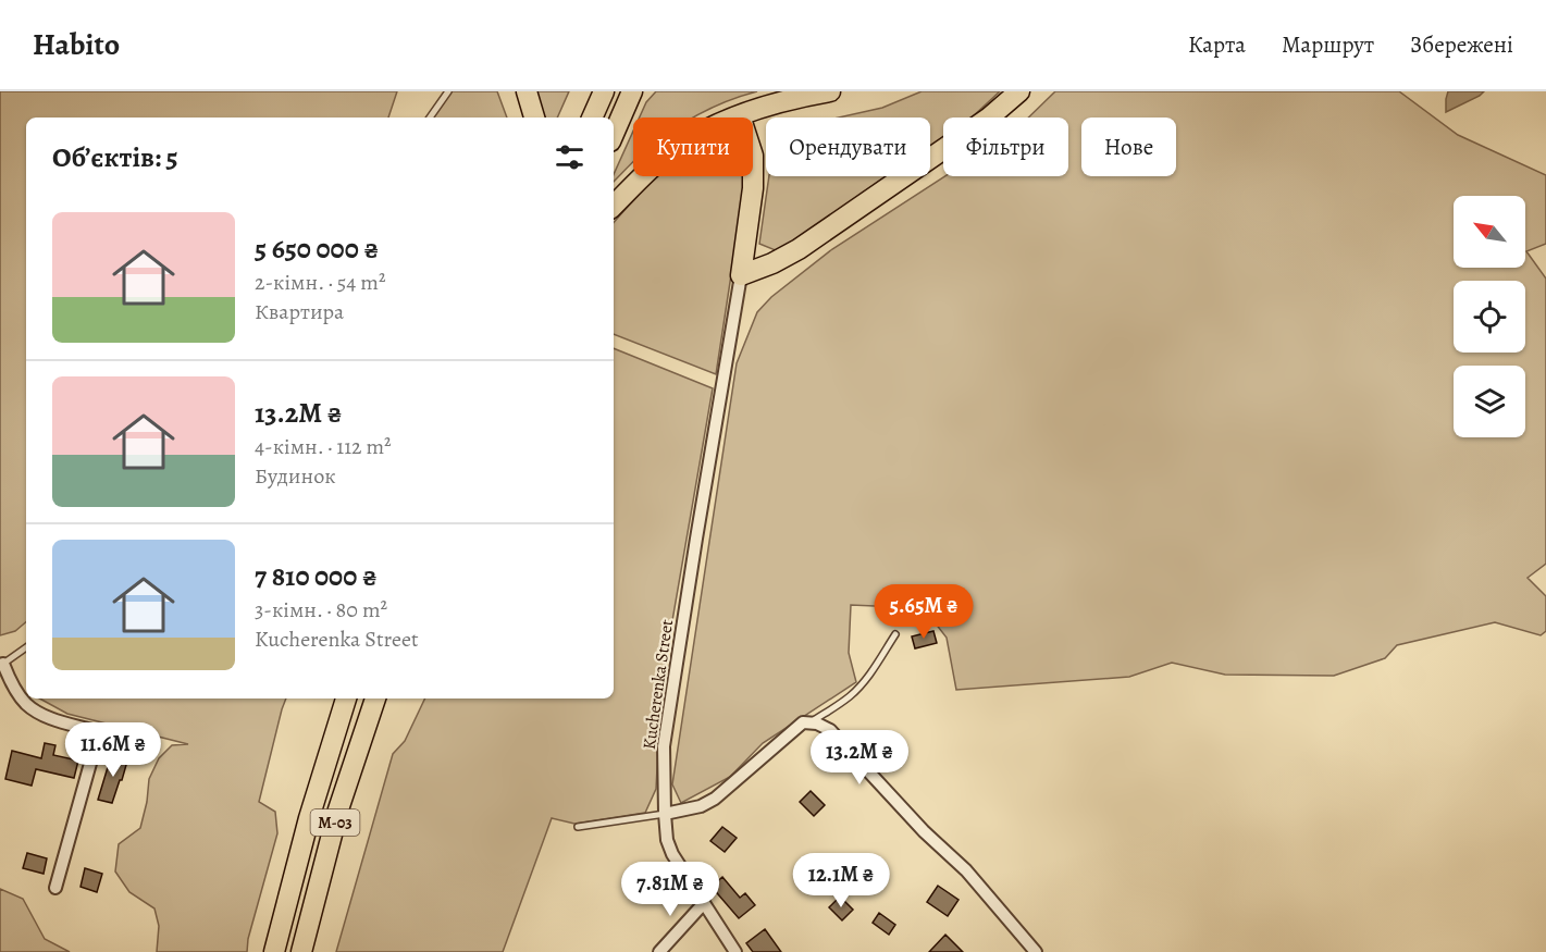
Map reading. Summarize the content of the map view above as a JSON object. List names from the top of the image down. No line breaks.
{"streets":{"highway":["М-03"],"street":["Kucherenka Street"]},"north":"top left","page":{"header":"Habito","nav":["Карта","Маршрут","Збережені"],"chip":["Купити","Орендувати","Фільтри","Нове"],"heading":"Об’єктів: 5","list":[{"name":"5 650 000 ₴","note":"2-кімн. · 54 m² · Квартира"},{"name":"13.2M ₴","note":"4-кімн. · 112 m² · Будинок"},{"name":"7 810 000 ₴","note":"3-кімн. · 80 m² · Kucherenka Street"}],"price":["5.65M ₴","11.6M ₴","13.2M ₴","12.1M ₴","7.81M ₴"]}}
